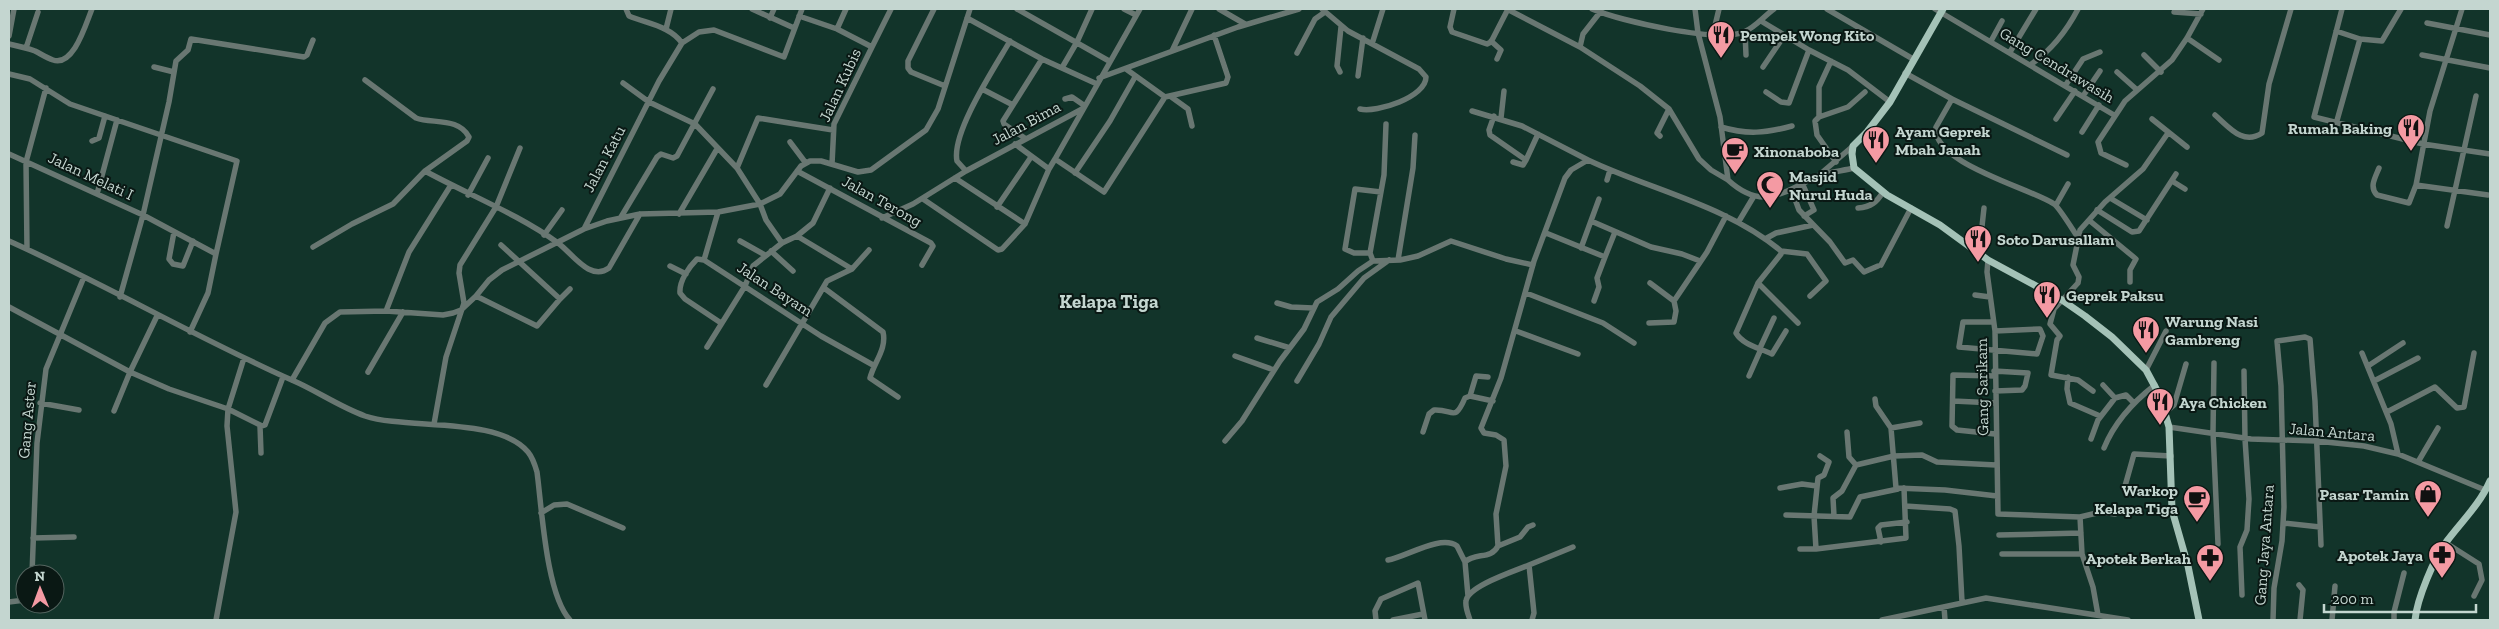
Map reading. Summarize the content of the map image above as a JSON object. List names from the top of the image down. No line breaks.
{"streets":{"street":["Gang Cendrawasih","Jalan Kubis","Jalan Bima","Jalan Katu","Jalan Melati I","Jalan Terong","Jalan Bayam","Gang Sarikam","Gang Aster","Jalan Antara","Gang Jaya Antara"]},"crossings":[["Jalan Bima","Jalan Terong"],["Jalan Antara","Gang Jaya Antara"]],"districts":["Kelapa Tiga"],"places":{"restaurant":["Pempek Wong Kito","Rumah Baking","Ayam Geprek Mbah Janah","Soto Darusallam","Geprek Paksu","Warung Nasi Gambreng","Aya Chicken"],"cafe":["Xinonaboba","Warkop Kelapa Tiga"],"mosque":["Masjid Nurul Huda"],"shop":["Pasar Tamin"],"pharmacy":["Apotek Jaya","Apotek Berkah"]},"scale_bar":"200 m","north":"top"}
